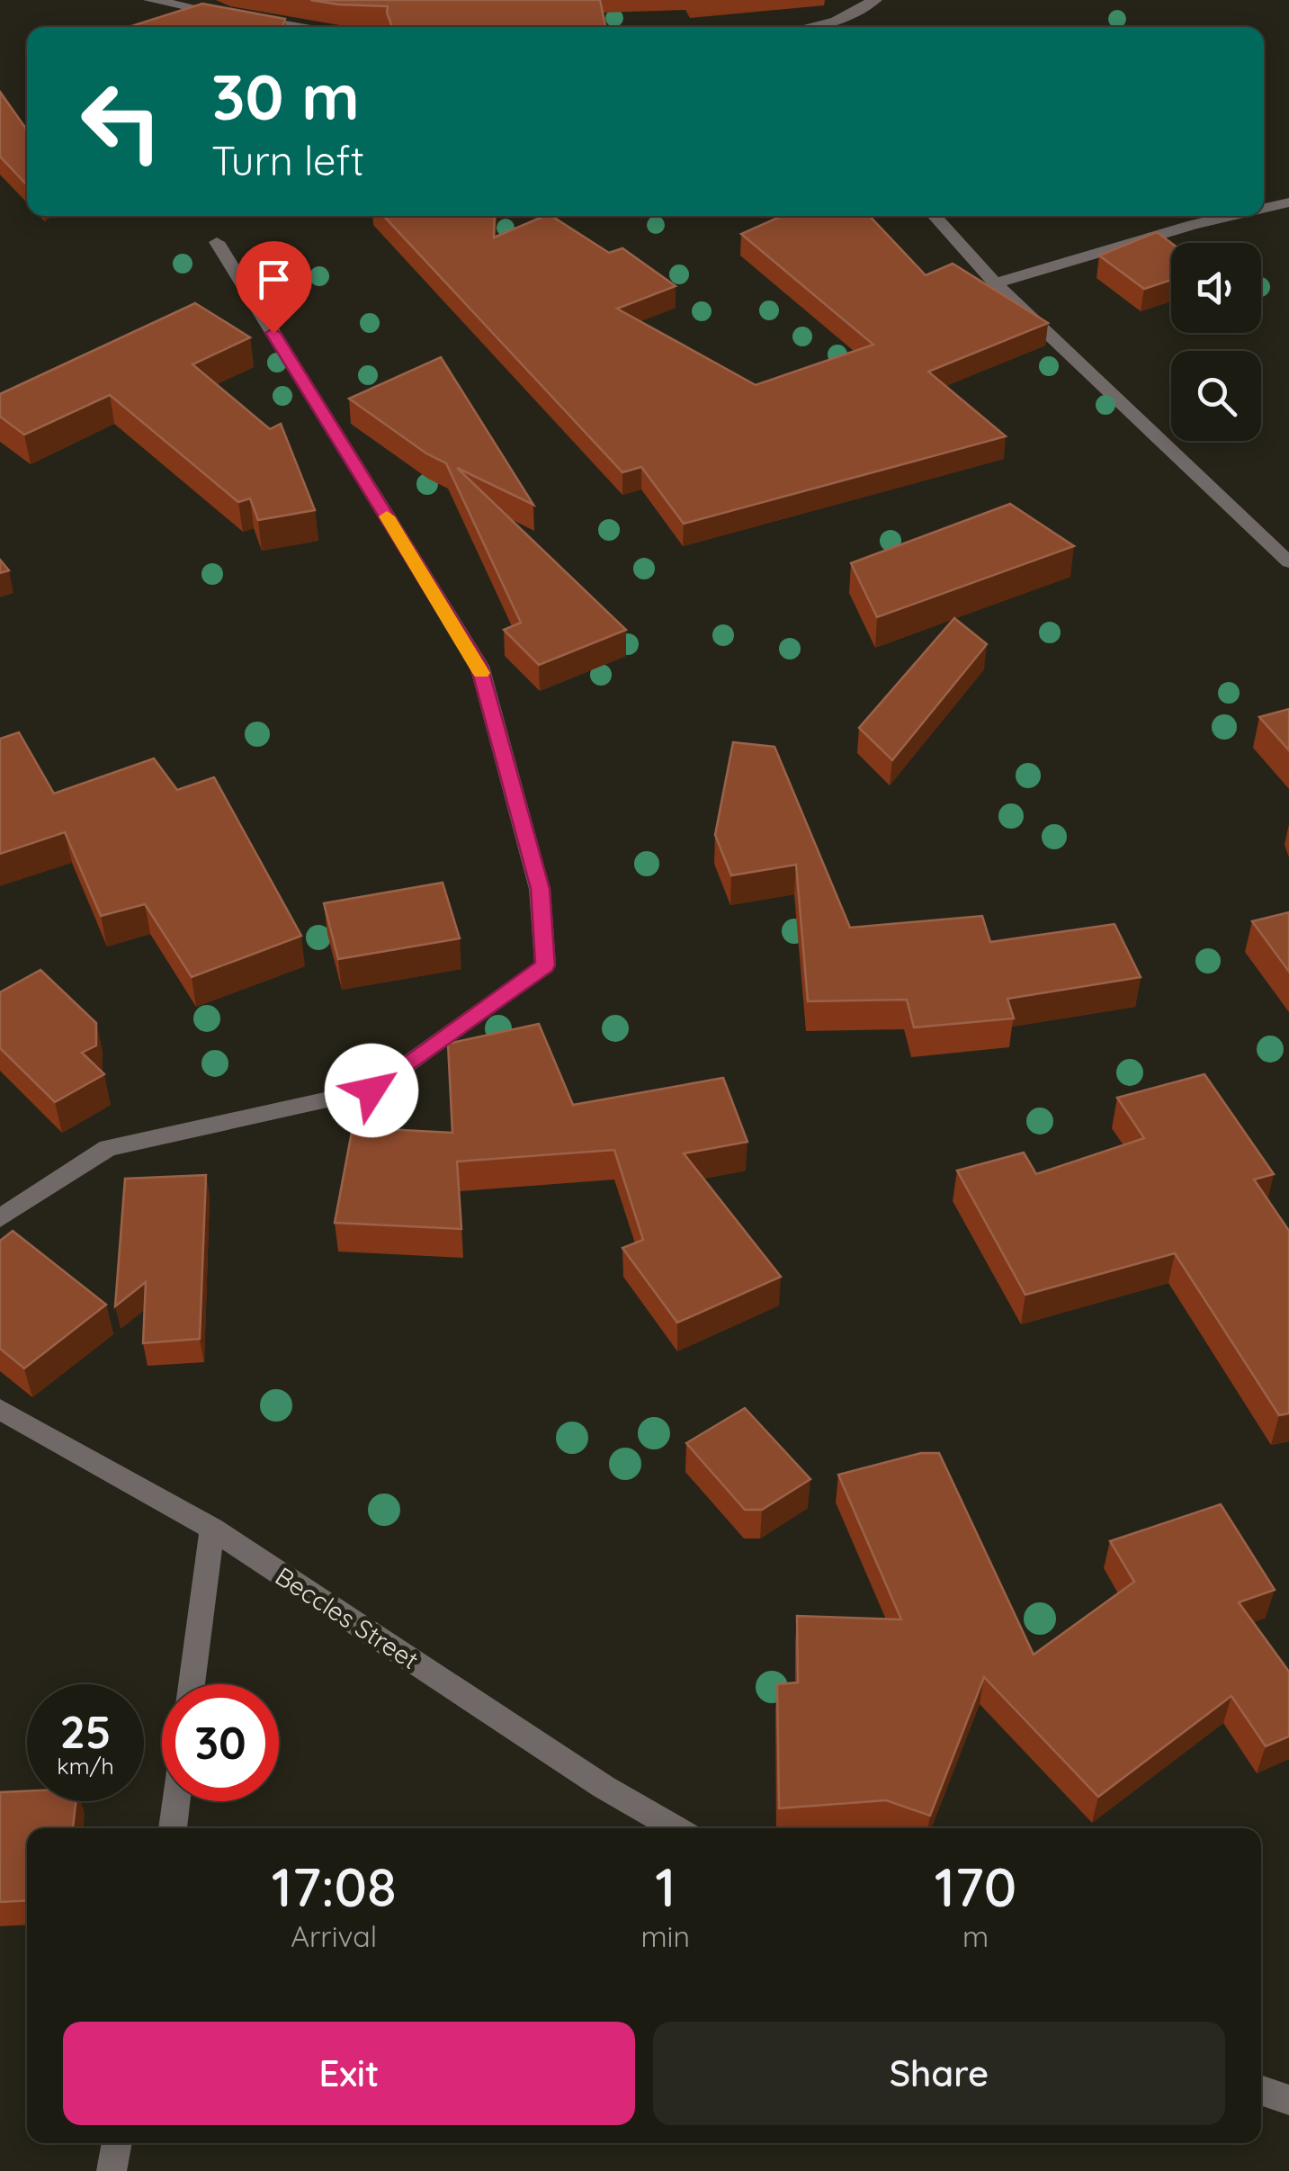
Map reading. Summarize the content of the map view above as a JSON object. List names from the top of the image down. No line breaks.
{"streets":{"street":["Beccles Street"]},"page":{"turn":["30 m","Turn left"],"speed":"25 km/h","limit":"30","eta":["17:08","Arrival","1","min","170","m"],"buttons":["Exit","Share"]}}
